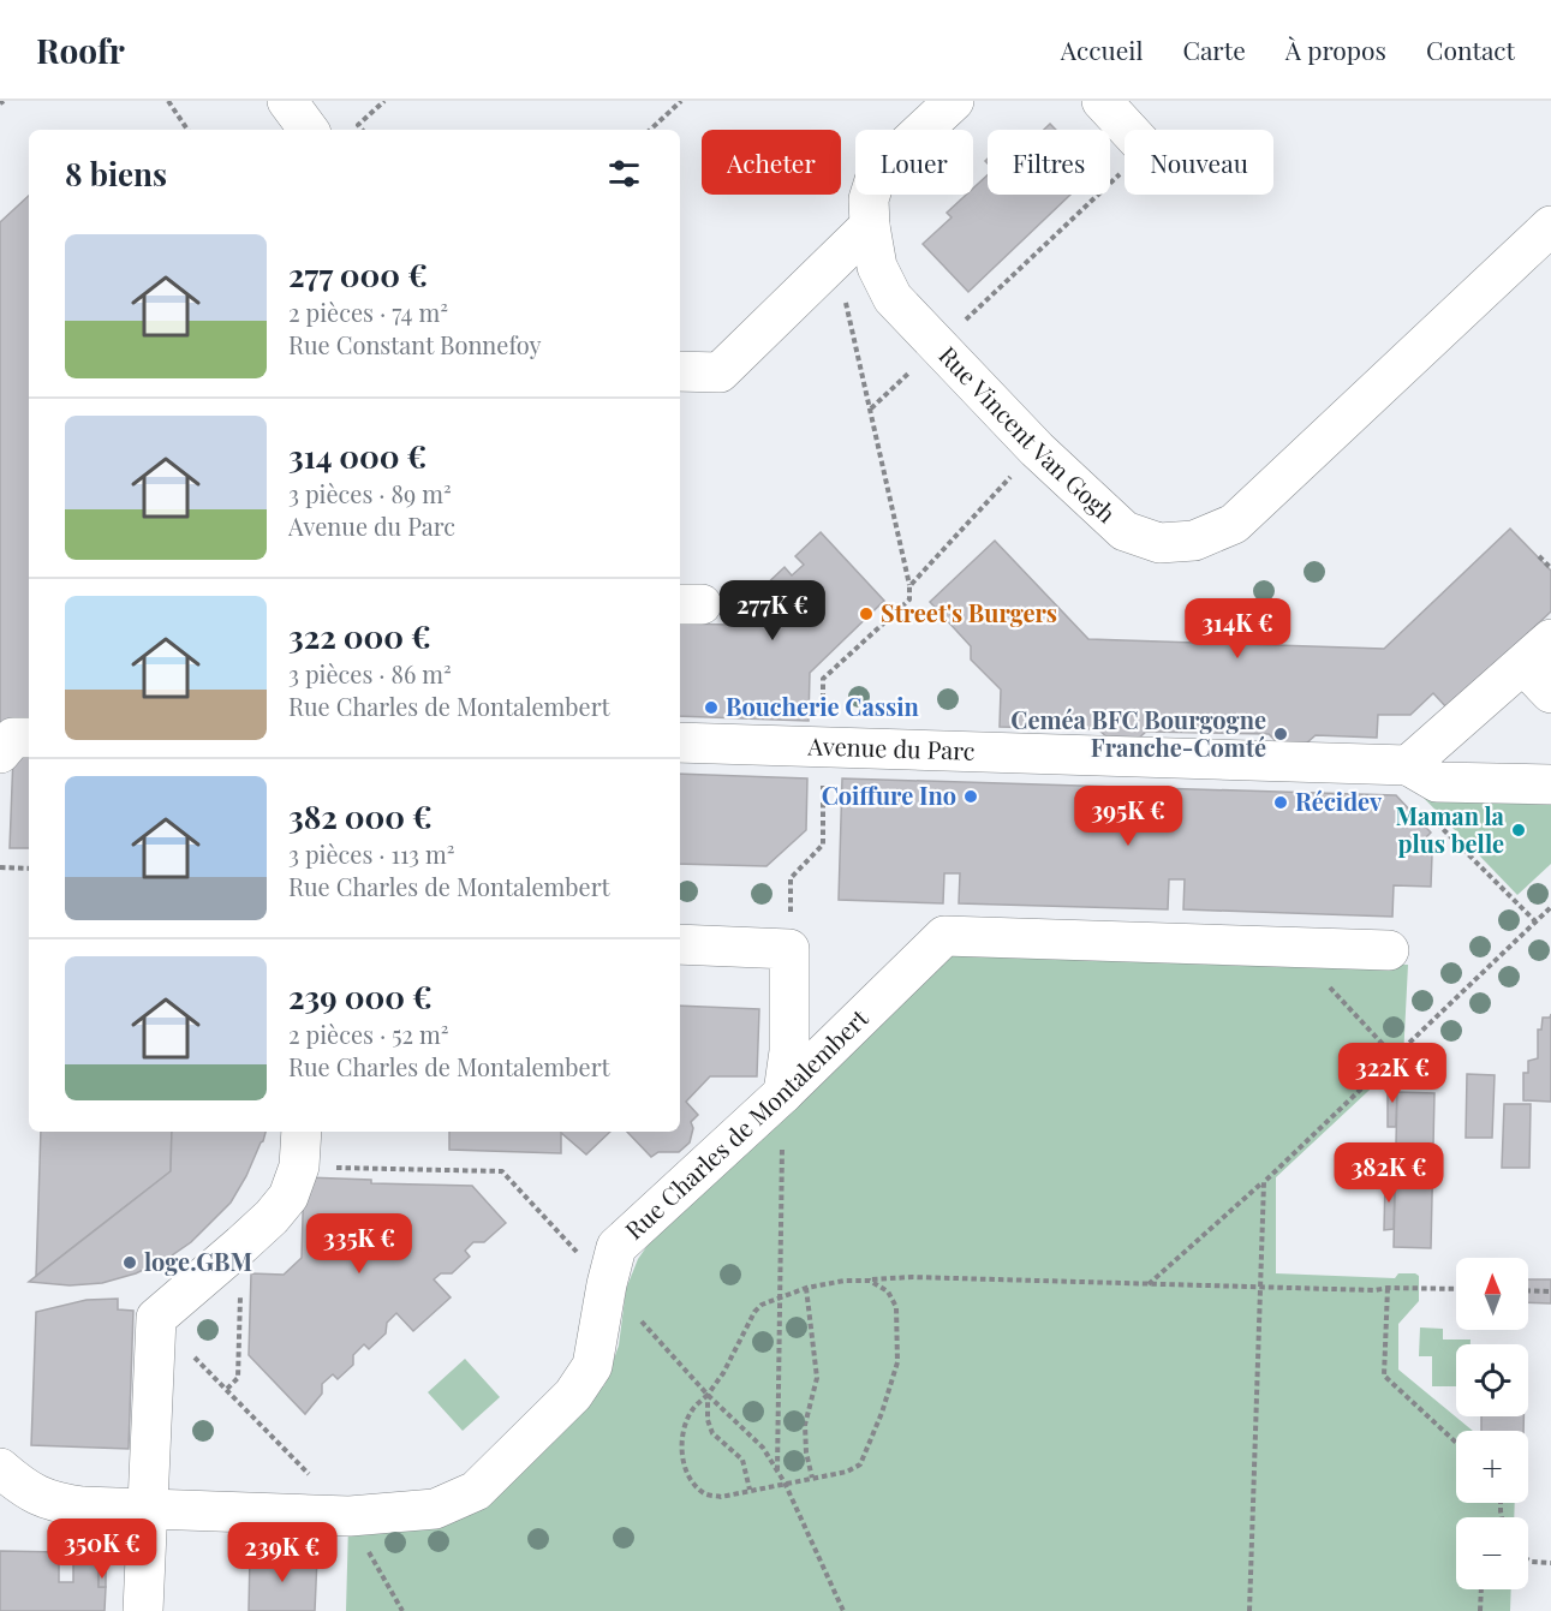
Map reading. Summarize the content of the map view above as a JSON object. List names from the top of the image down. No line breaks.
{"streets":{"street":["Rue Vincent Van Gogh","Avenue du Parc","Rue Charles de Montalembert"]},"places":["Street's Burgers","Boucherie Cassin","Ceméa BFC Bourgogne Franche-Comté","Coiffure Ino","Récidev","Maman la plus belle","loge.GBM"],"north":"top","page":{"header":"Roofr","nav":["Accueil","Carte","À propos","Contact"],"chip":["Acheter","Louer","Filtres","Nouveau"],"heading":"8 biens","list":[{"name":"277 000 €","note":"2 pièces · 74 m² · Rue Constant Bonnefoy"},{"name":"314 000 €","note":"3 pièces · 89 m² · Avenue du Parc"},{"name":"322 000 €","note":"3 pièces · 86 m² · Rue Charles de Montalembert"},{"name":"382 000 €","note":"3 pièces · 113 m² · Rue Charles de Montalembert"},{"name":"239 000 €","note":"2 pièces · 52 m² · Rue Charles de Montalembert"}],"price":["277K €","314K €","395K €","322K €","382K €","335K €","350K €","239K €"],"map_buttons":["+","−"]}}
